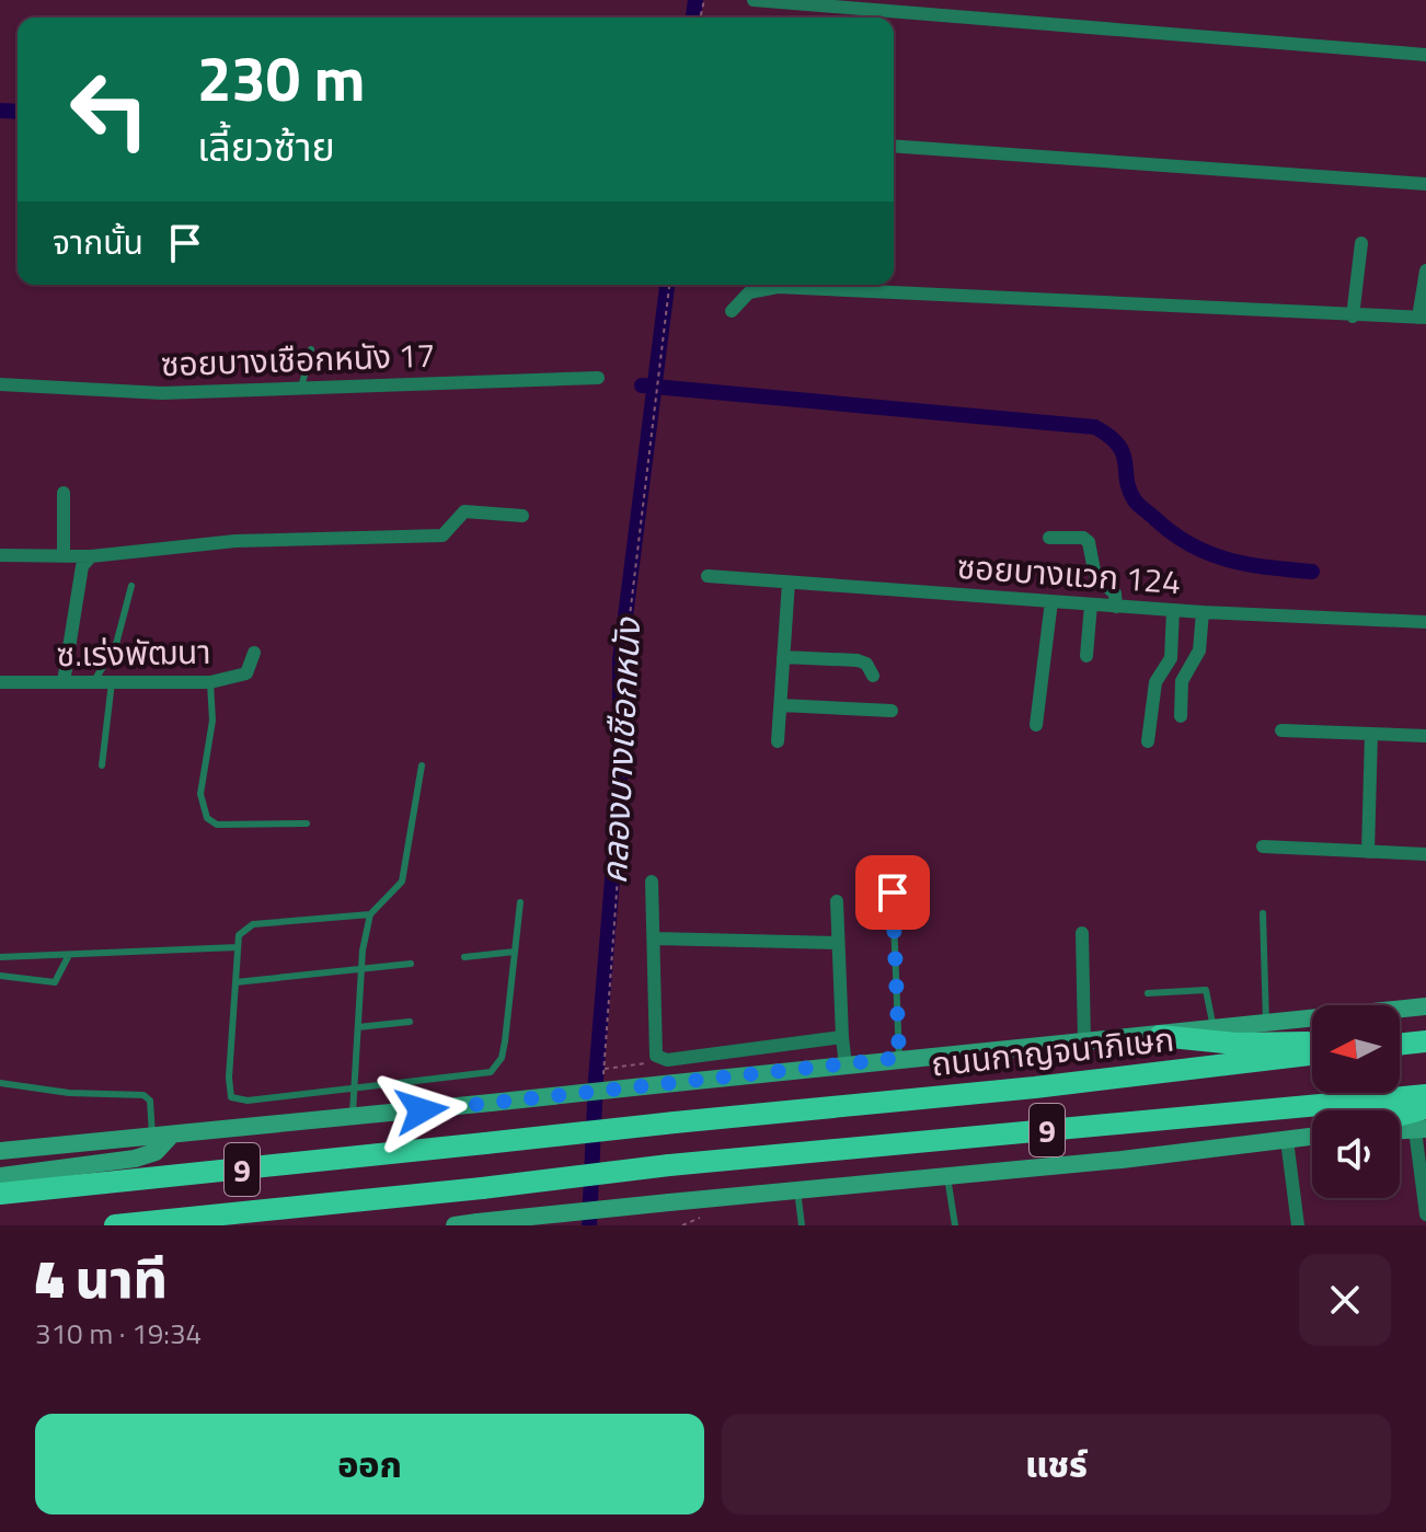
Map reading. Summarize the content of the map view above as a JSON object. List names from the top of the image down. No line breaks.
{"streets":{"highway":["ถนนกาญจนาภิเษก","9"],"street":["ซอยบางเชือกหนัง 17","ซอยบางแวก 124","ซ.เร่งพัฒนา"]},"water":["คลองบางเชือกหนัง"],"north":"left","page":{"turn":["230 m","เลี้ยวซ้าย"],"then":"จากนั้น","heading":["4 นาที","310 m · 19:34"],"buttons":["ออก","แชร์"]}}
